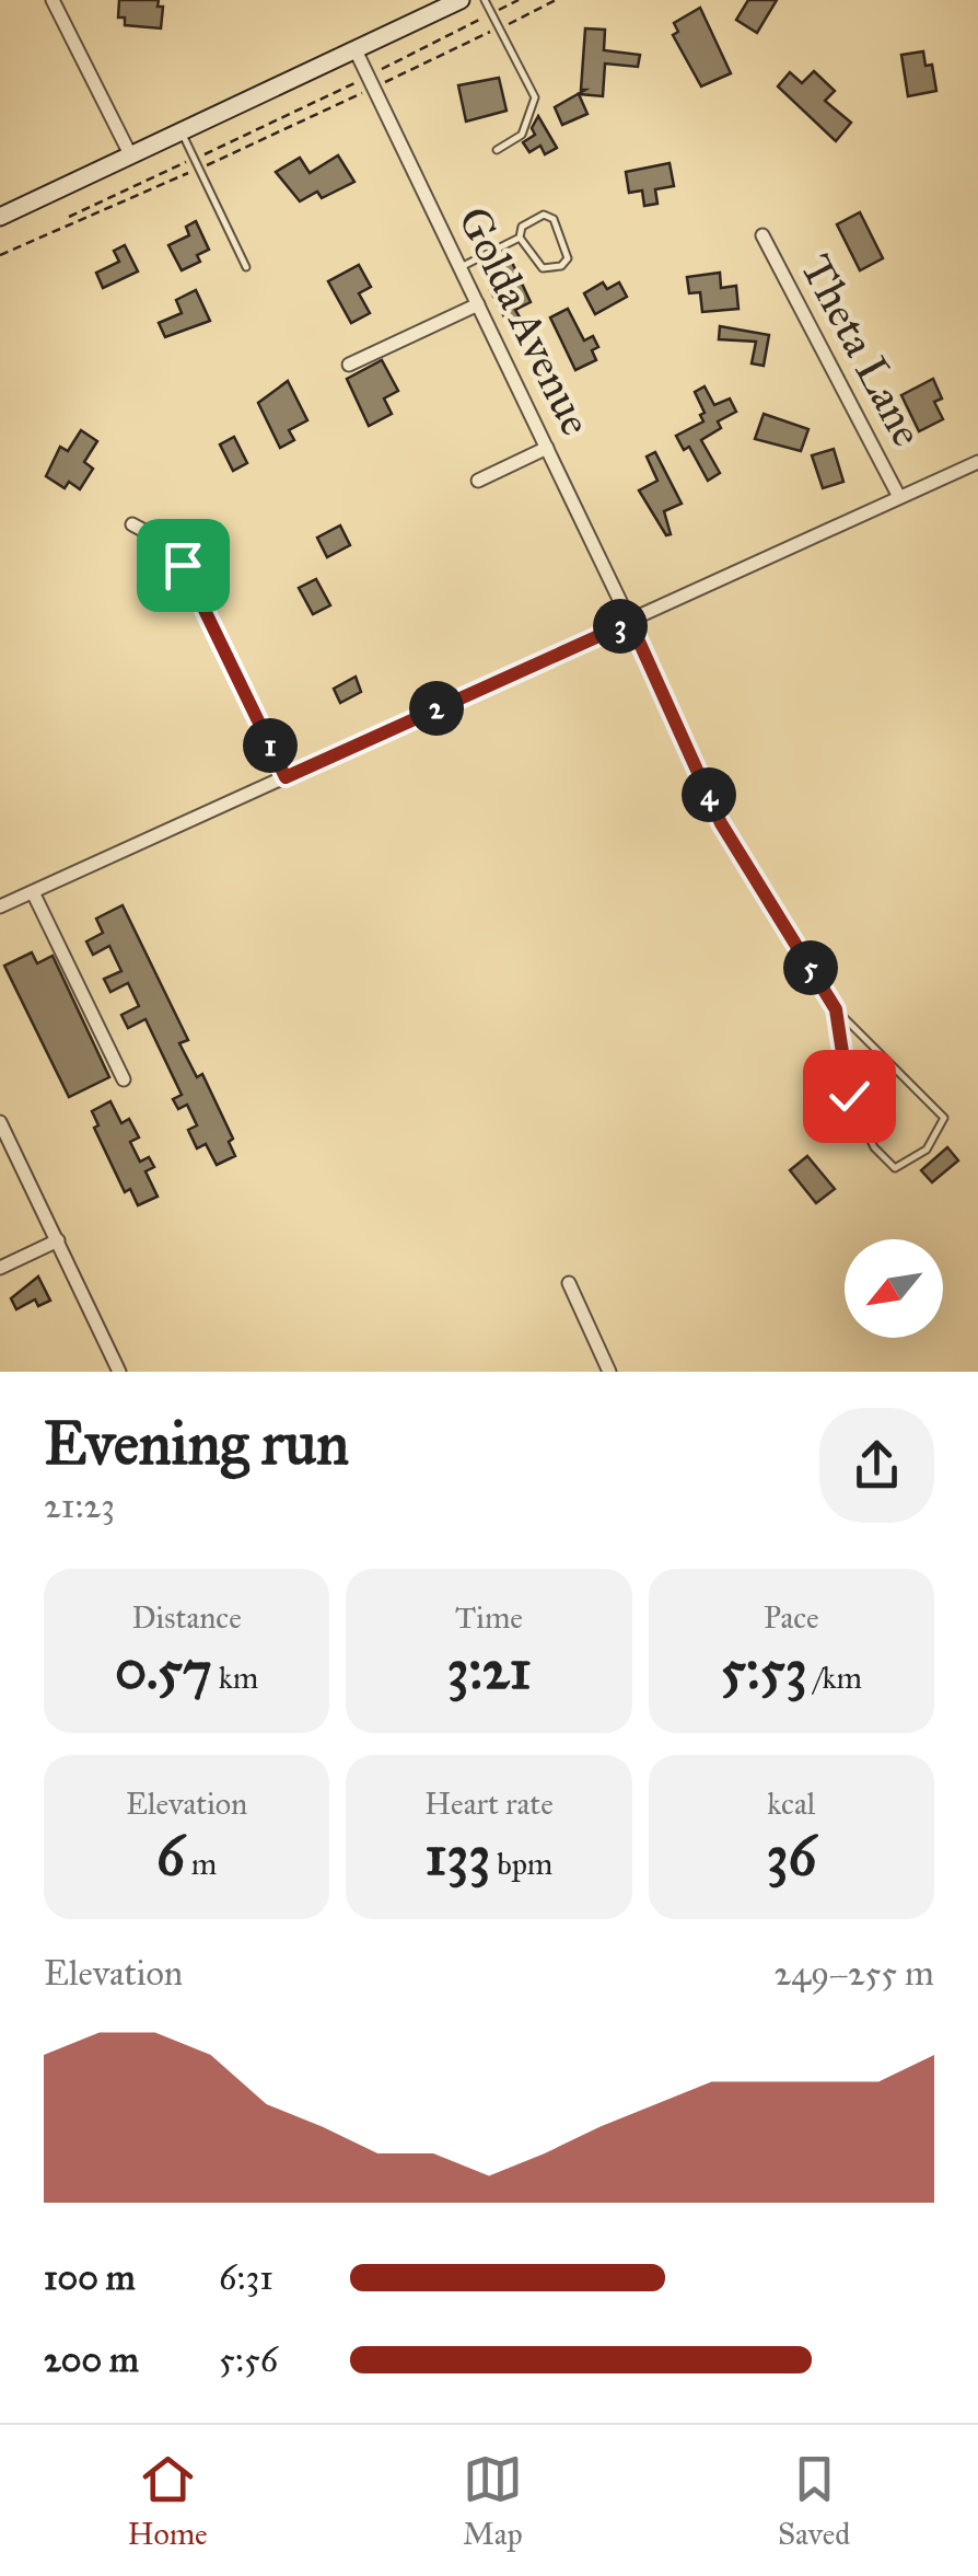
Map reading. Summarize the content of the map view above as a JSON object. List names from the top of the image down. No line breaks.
{"streets":{"street":["Golda Avenue","Theta Lane"]},"north":"bottom left","page":{"pins":["3","2","1","4","5"],"heading":["Evening run","21:23"],"stats":[["Distance","0.57 km"],["Time","3:21"],["Pace","5:53 /km"],["Elevation","6 m"],["Heart rate","133 bpm"],["kcal","36"]],"chart":["Elevation","249–255 m"],"list":[{"name":"100 m","note":"6:31"},{"name":"200 m","note":"5:56"}],"tabs":["Home","Map","Saved"]}}
